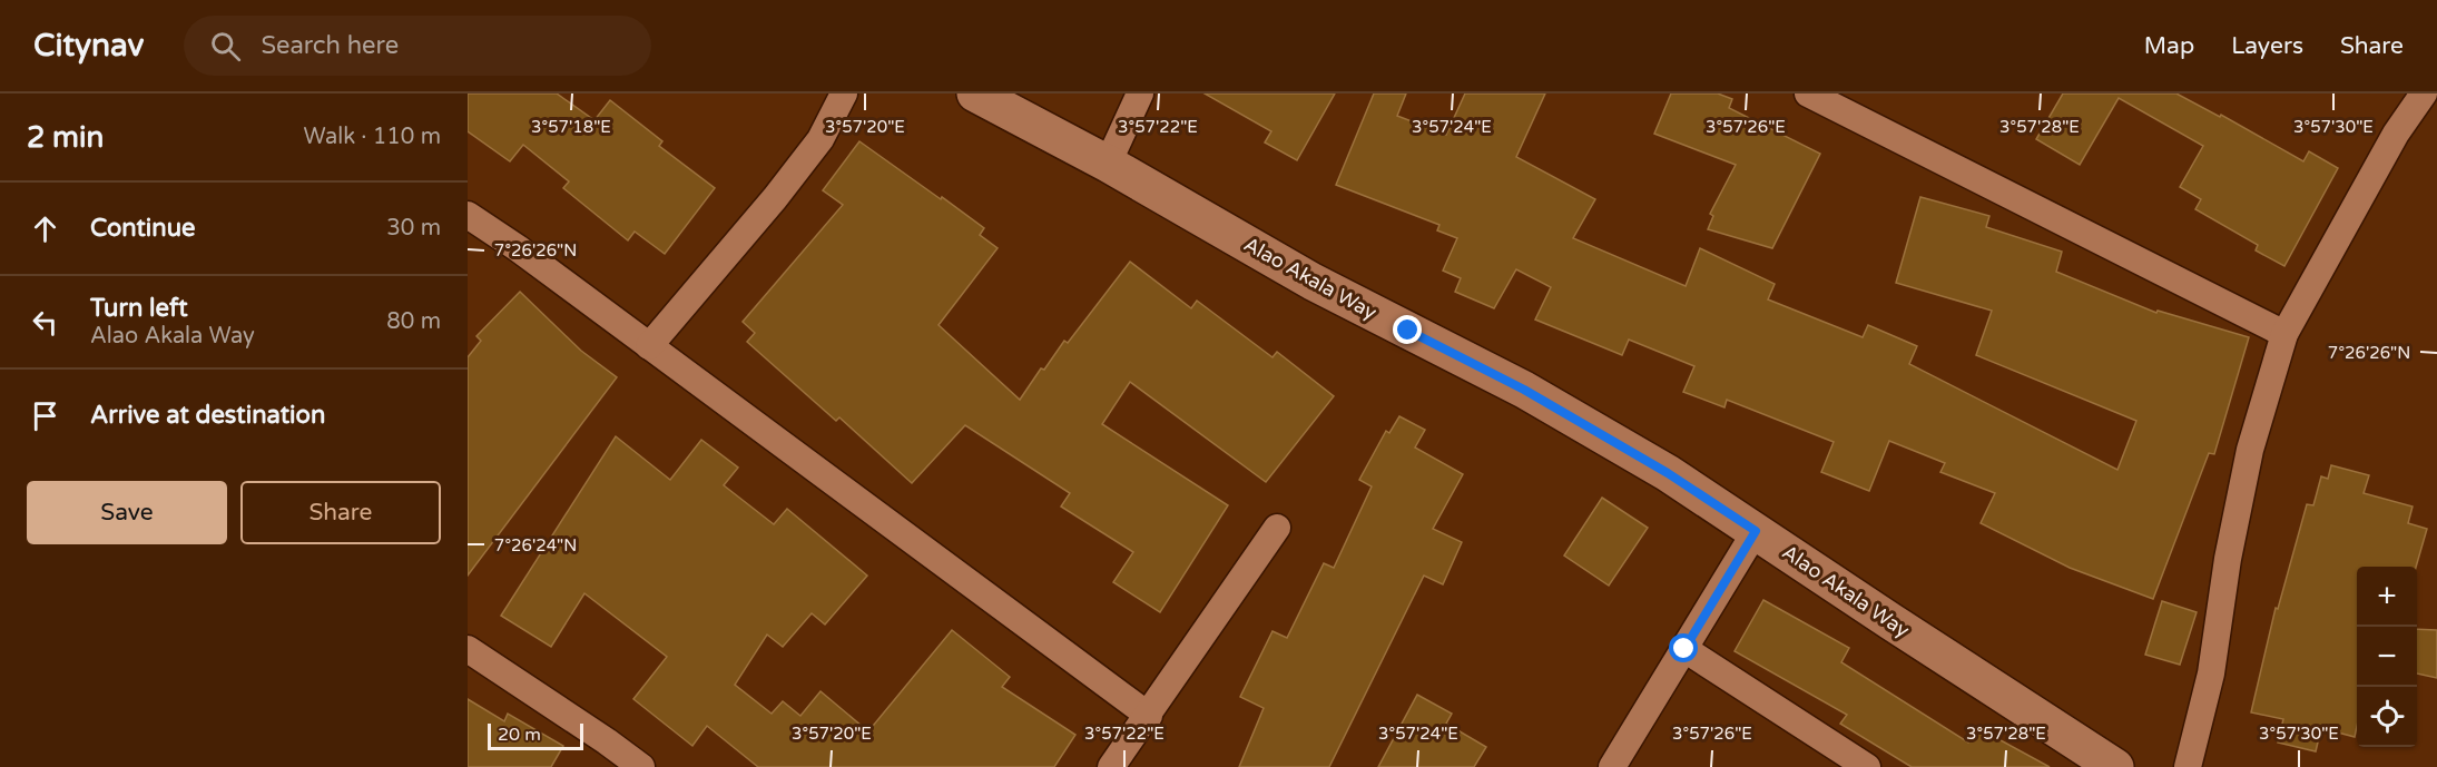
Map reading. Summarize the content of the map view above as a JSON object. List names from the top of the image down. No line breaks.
{"streets":{"street":["Alao Akala Way"]},"scale_bar":"20 m","page":{"header":"Citynav","search":"Search here","nav":["Map","Layers","Share"],"heading":["2 min","Walk · 110 m"],"list":[["Continue","30 m"],["Turn left","Alao Akala Way","80 m"],"Arrive at destination"],"buttons":["Save","Share"],"map_buttons":["+","−"],"scale":"20 m"},"coordinates":["3°57'18\"E","3°57'20\"E","3°57'22\"E","3°57'24\"E","3°57'26\"E","3°57'28\"E","3°57'30\"E","7°26'26\"N","7°26'24\"N"]}
